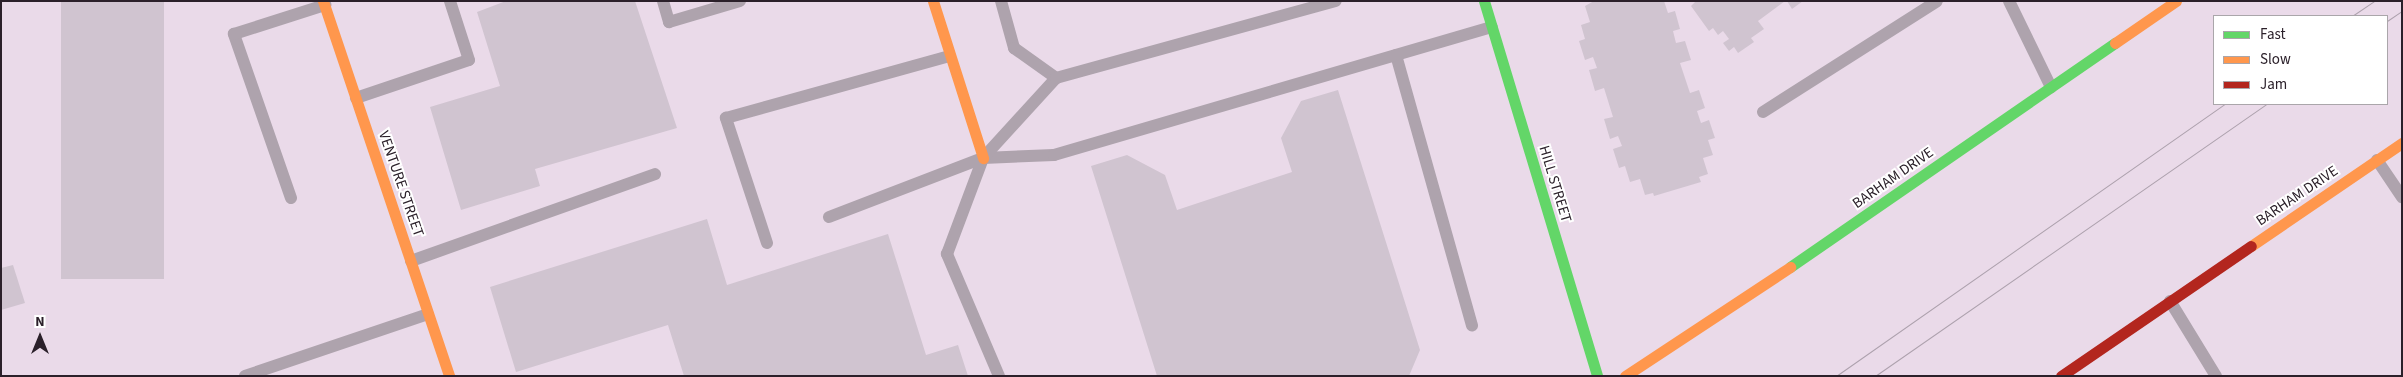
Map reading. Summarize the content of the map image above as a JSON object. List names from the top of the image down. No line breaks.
{"streets":{"street":["BARHAM DRIVE","VENTURE STREET","HILL STREET"]},"legend":["Fast","Slow","Jam"],"north":"top"}
